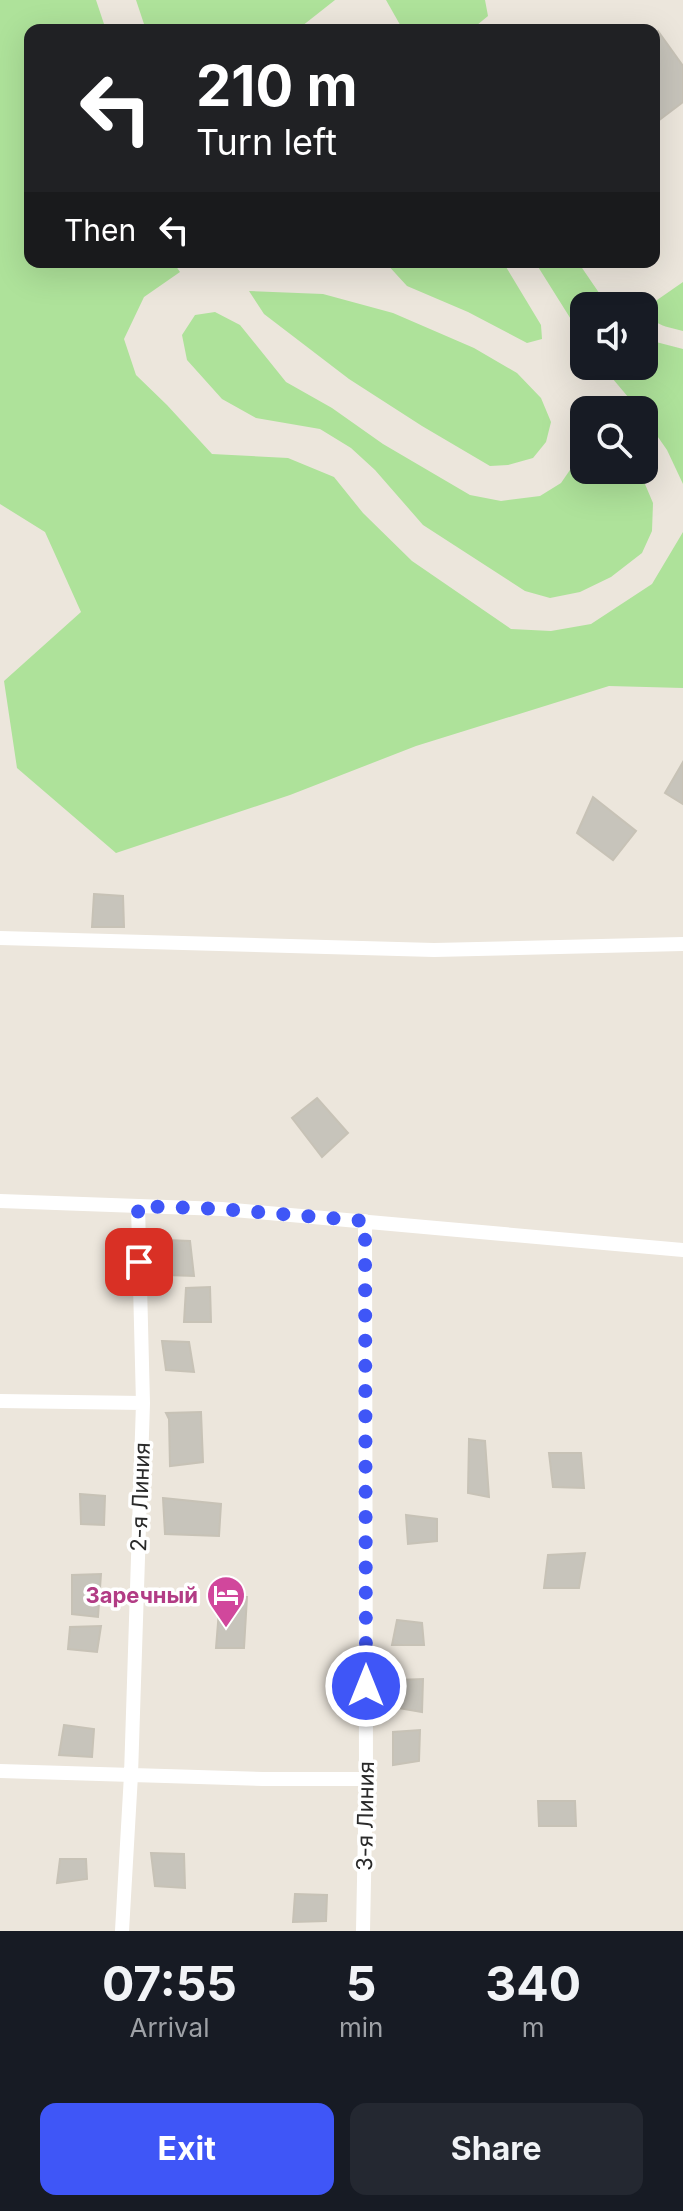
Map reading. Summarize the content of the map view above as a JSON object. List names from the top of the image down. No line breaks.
{"streets":{"street":["2-я Линия","3-я Линия"]},"places":{"hotel":["Заречный"]},"page":{"turn":["210 m","Turn left"],"then":"Then","eta":["07:55","Arrival","5","min","340","m"],"buttons":["Exit","Share"]}}
